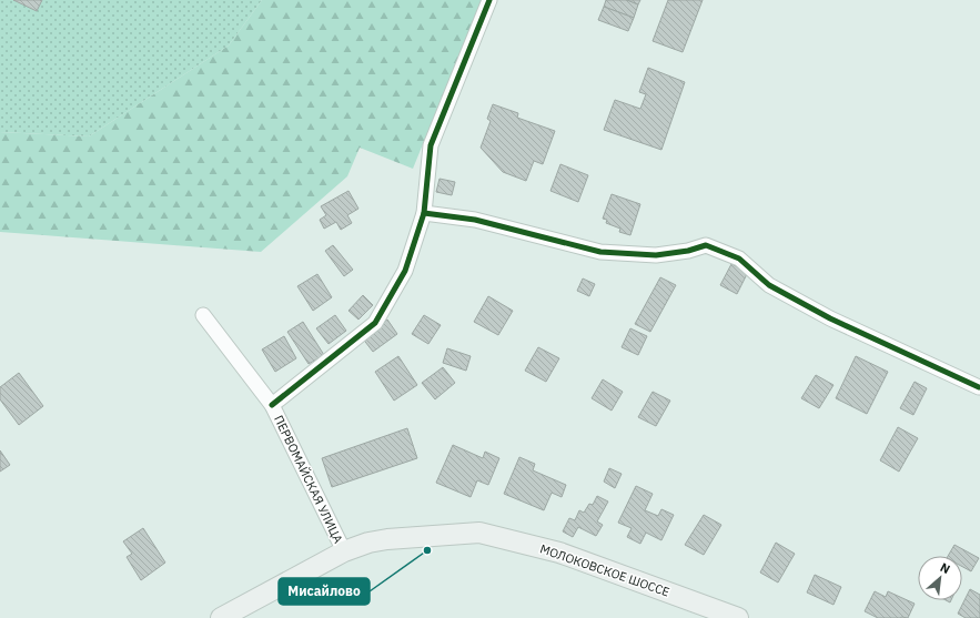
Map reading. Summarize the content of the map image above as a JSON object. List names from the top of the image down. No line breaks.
{"streets":{"main road":["МОЛОКОВСКОЕ ШОССЕ"],"street":["ПЕРВОМАЙСКАЯ УЛИЦА"]},"crossings":[["ПЕРВОМАЙСКАЯ УЛИЦА","МОЛОКОВСКОЕ ШОССЕ"]],"places":["Мисайлово"],"north":"top right"}
